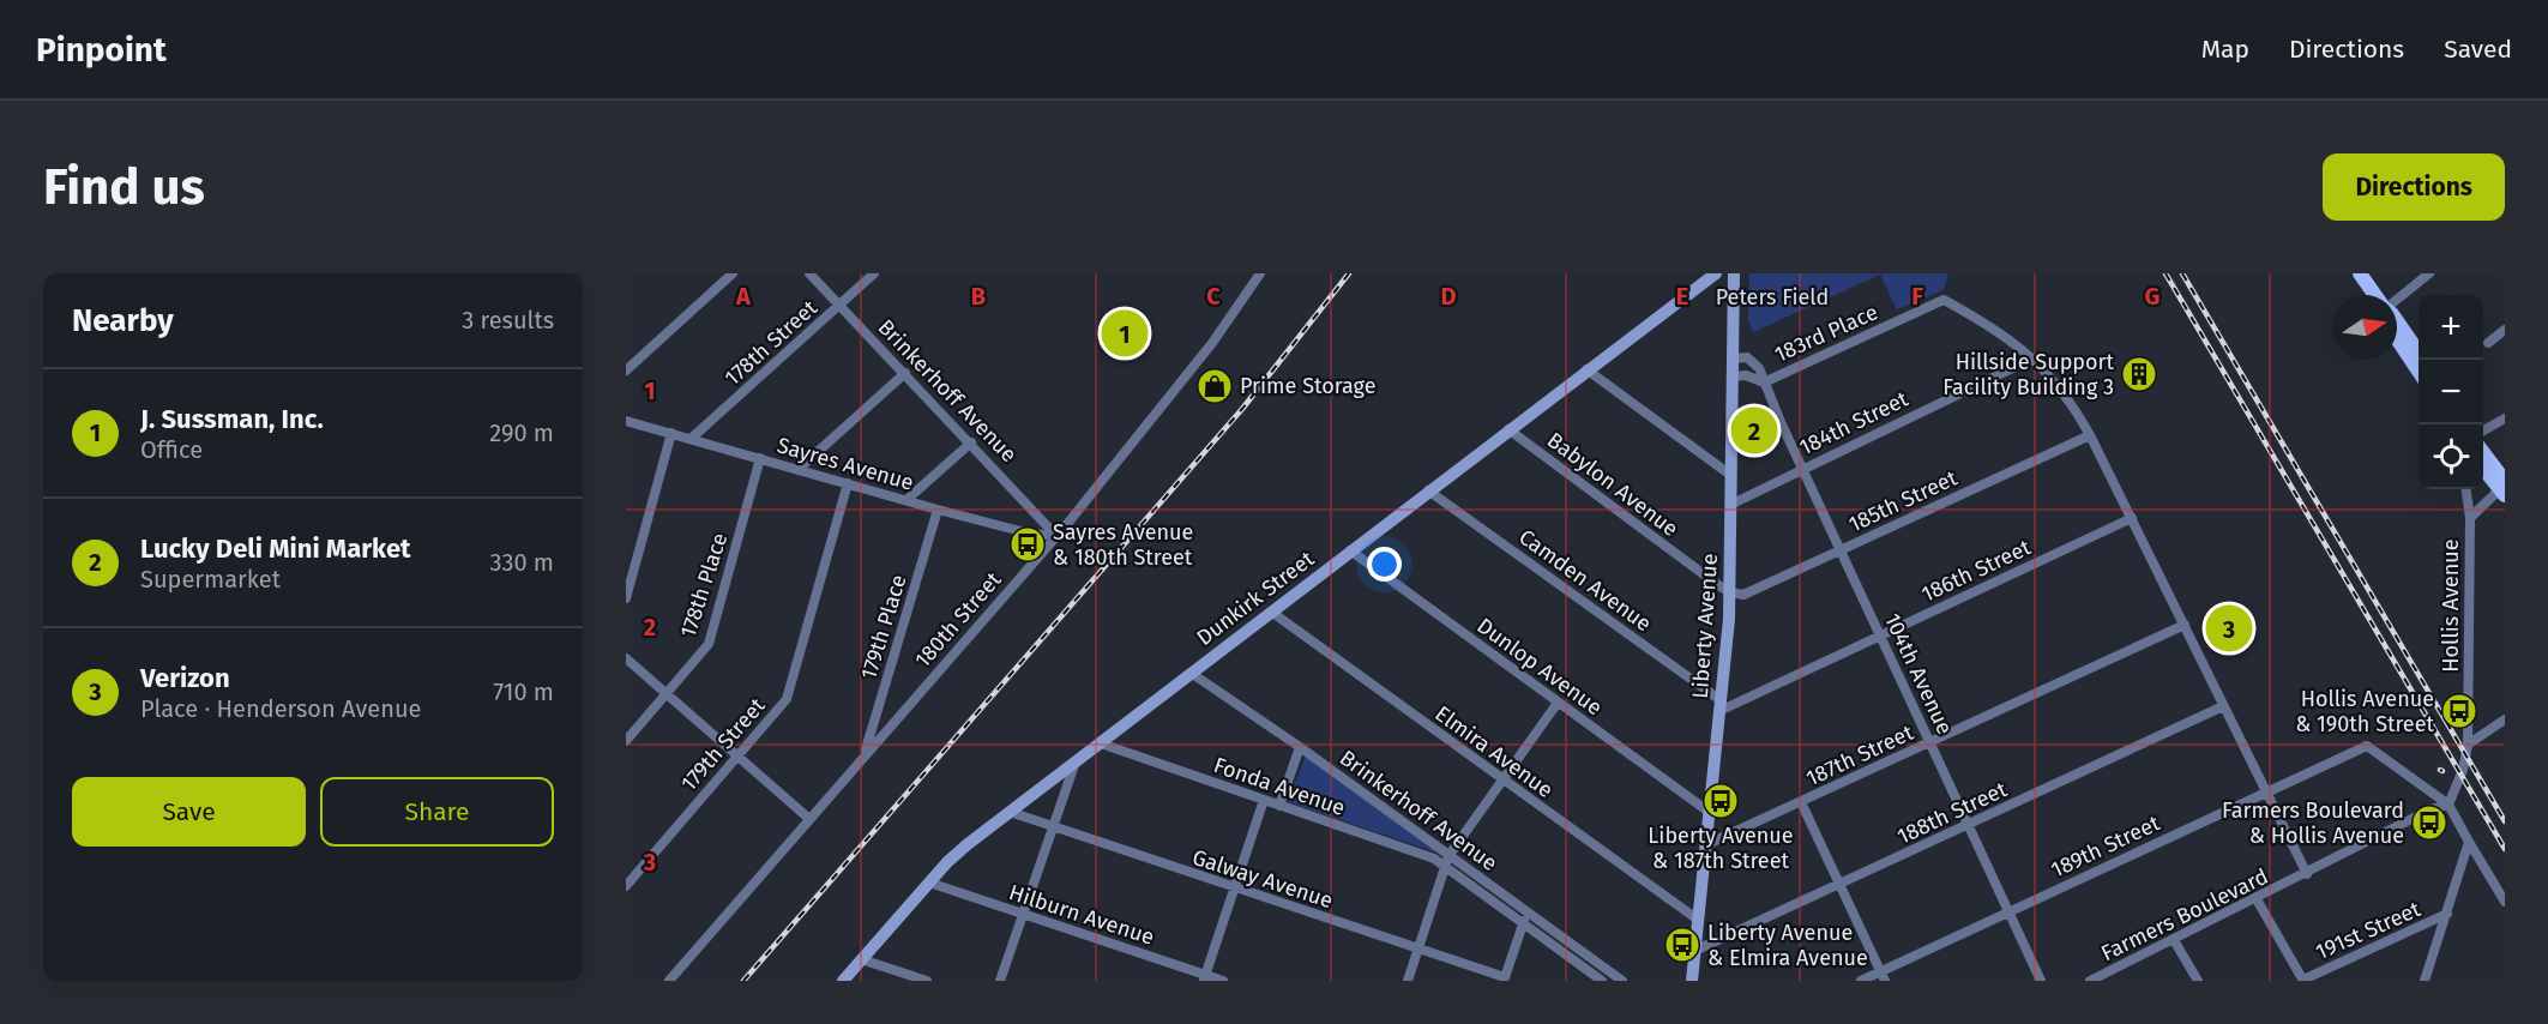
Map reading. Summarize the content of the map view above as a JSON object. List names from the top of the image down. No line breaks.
{"streets":{"main road":["Dunkirk Street","Liberty Avenue"],"street":["183rd Place","178th Street","Brinkerhoff Avenue","184th Street","Sayres Avenue","Babylon Avenue","185th Street","186th Street","Camden Avenue","178th Place","Hollis Avenue","180th Street","179th Place","Dunlop Avenue","104th Avenue","179th Street","Elmira Avenue","187th Street","Fonda Avenue","188th Street","189th Street","Galway Avenue","Hilburn Avenue","Farmers Boulevard","191st Street"]},"crossings":[["183rd Place","184th Street"],["183rd Place","104th Avenue"],["178th Street","Brinkerhoff Avenue"],["178th Street","Sayres Avenue"],["Brinkerhoff Avenue","Sayres Avenue"],["Brinkerhoff Avenue","Dunkirk Street"],["Brinkerhoff Avenue","180th Street"],["Brinkerhoff Avenue","Fonda Avenue"],["184th Street","Liberty Avenue"],["184th Street","104th Avenue"],["Sayres Avenue","178th Place"],["Sayres Avenue","180th Street"],["Sayres Avenue","179th Place"],["Sayres Avenue","179th Street"],["Babylon Avenue","185th Street"],["Babylon Avenue","Dunkirk Street"],["Babylon Avenue","Liberty Avenue"],["185th Street","Liberty Avenue"],["185th Street","104th Avenue"],["186th Street","Camden Avenue"],["186th Street","Liberty Avenue"],["186th Street","104th Avenue"],["Camden Avenue","Dunkirk Street"],["Camden Avenue","Liberty Avenue"],["Dunkirk Street","Dunlop Avenue"],["Dunkirk Street","Elmira Avenue"],["Dunkirk Street","Fonda Avenue"],["Dunkirk Street","Galway Avenue"],["Dunkirk Street","Hilburn Avenue"],["Hollis Avenue","189th Street"],["Hollis Avenue","Farmers Boulevard"],["180th Street","179th Place"],["Liberty Avenue","Dunlop Avenue"],["Liberty Avenue","104th Avenue"],["Liberty Avenue","Elmira Avenue"],["Liberty Avenue","187th Street"],["Liberty Avenue","188th Street"],["104th Avenue","187th Street"],["104th Avenue","188th Street"],["104th Avenue","189th Street"],["189th Street","Farmers Boulevard"]],"parks":["Peters Field"],"places":{"building":["Hillside Support Facility Building 3"],"shop":["Prime Storage"],"bus stop":["Sayres Avenue & 180th Street","Hollis Avenue & 190th Street","Liberty Avenue & 187th Street","Farmers Boulevard & Hollis Avenue","Liberty Avenue & Elmira Avenue"]},"north":"right","page":{"header":"Pinpoint","nav":["Map","Directions","Saved"],"buttons":["Directions",["Save","Share"]],"title":"Find us","heading":["Nearby","3 results"],"map_buttons":["+","−"],"pins":["1","2","3"],"list":[{"mark":"1","name":"J. Sussman, Inc.","note":"Office","value":"290 m"},{"mark":"2","name":"Lucky Deli Mini Market","note":"Supermarket","value":"330 m"},{"mark":"3","name":"Verizon","note":"Place · Henderson Avenue","value":"710 m"}]},"grid":{"columns":["A","B","C","D","E","F","G"],"rows":["1","2","3"]}}
